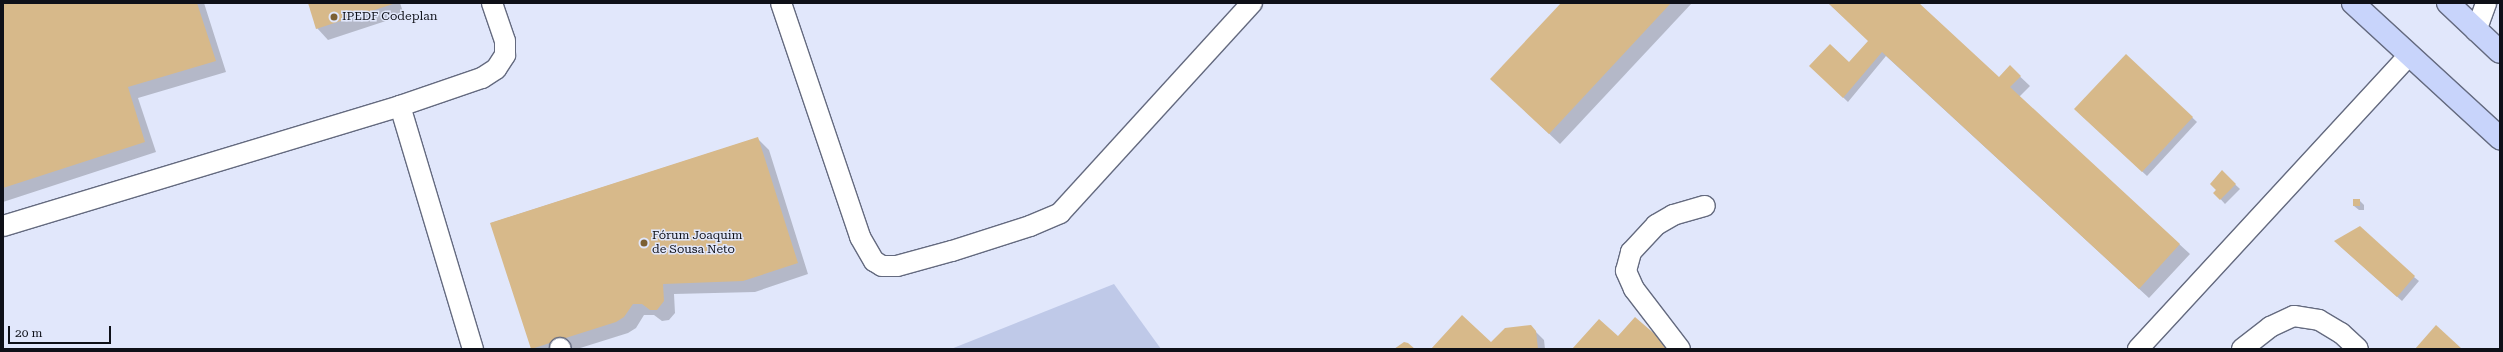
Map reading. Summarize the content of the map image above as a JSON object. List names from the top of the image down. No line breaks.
{"places":["IPEDF Codeplan","Fórum Joaquim de Sousa Neto"],"scale_bar":"20 m"}
